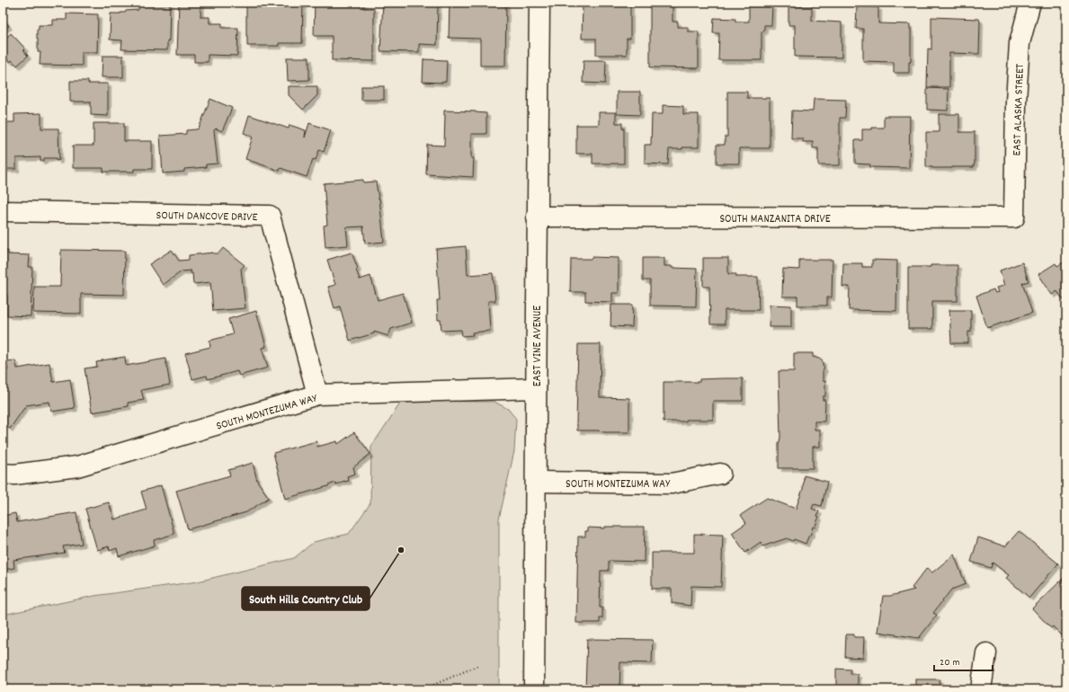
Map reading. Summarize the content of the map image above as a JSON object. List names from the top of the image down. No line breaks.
{"streets":{"street":["EAST ALASKA STREET","SOUTH DANCOVE DRIVE","SOUTH MANZANITA DRIVE","EAST VINE AVENUE","SOUTH MONTEZUMA WAY"]},"crossings":[["EAST ALASKA STREET","SOUTH MANZANITA DRIVE"],["SOUTH DANCOVE DRIVE","SOUTH MONTEZUMA WAY"],["SOUTH MANZANITA DRIVE","EAST VINE AVENUE"],["EAST VINE AVENUE","SOUTH MONTEZUMA WAY"]],"places":["South Hills Country Club"],"scale_bar":"20 m"}
